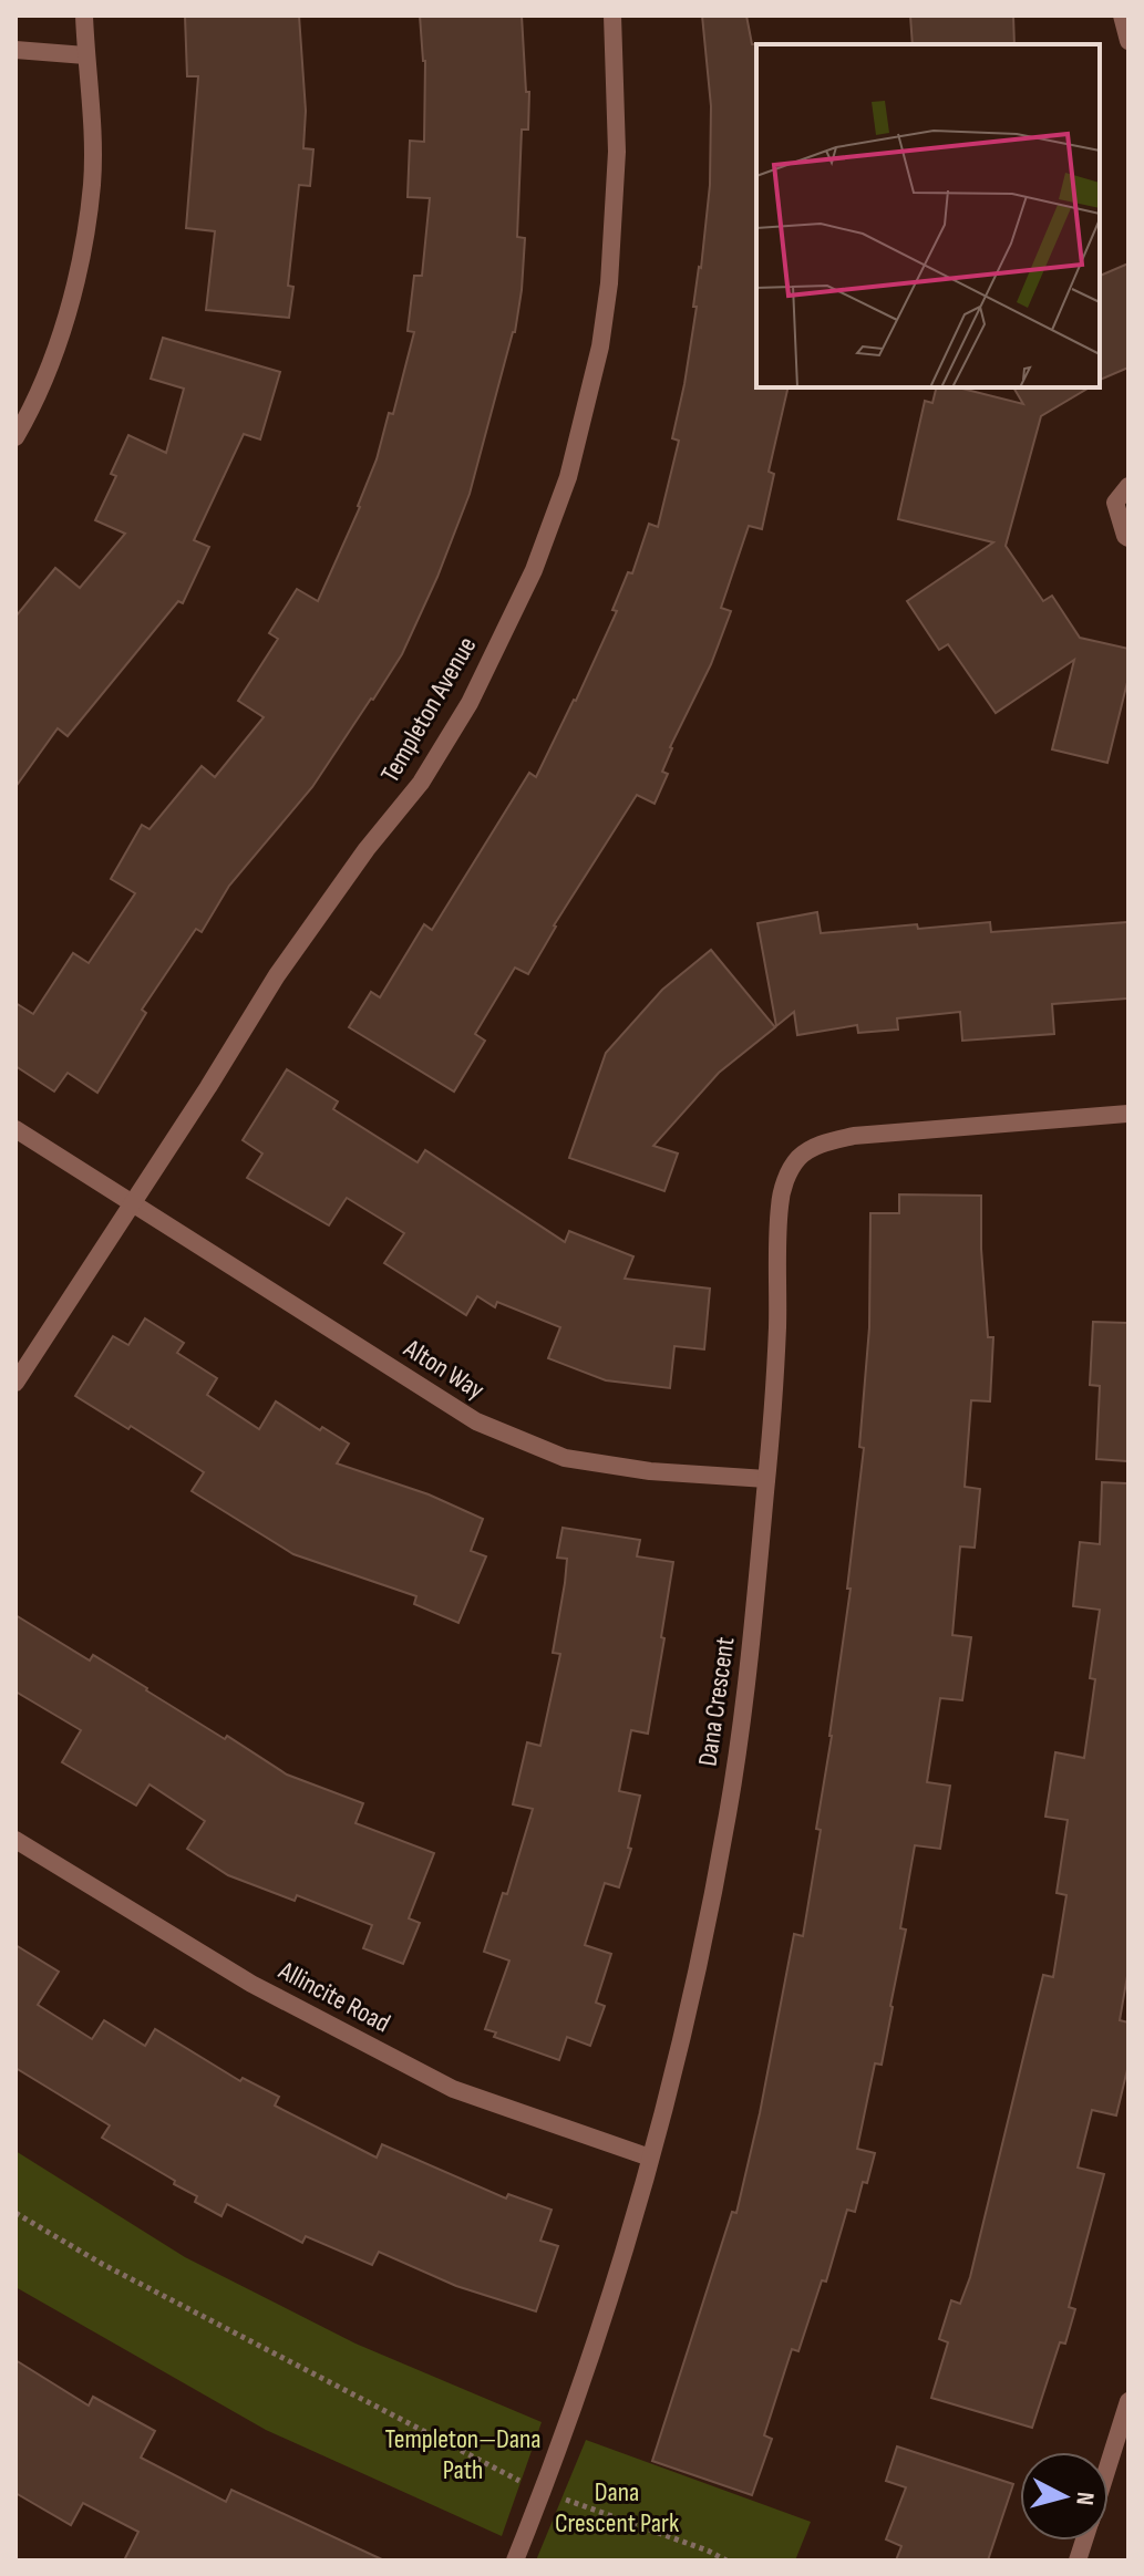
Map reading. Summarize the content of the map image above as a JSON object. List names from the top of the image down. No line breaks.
{"streets":{"street":["Templeton Avenue","Alton Way","Dana Crescent","Allincite Road"]},"crossings":[["Templeton Avenue","Alton Way"],["Alton Way","Dana Crescent"],["Dana Crescent","Allincite Road"]],"parks":["Templeton—Dana Path","Dana Crescent Park"],"north":"right"}
